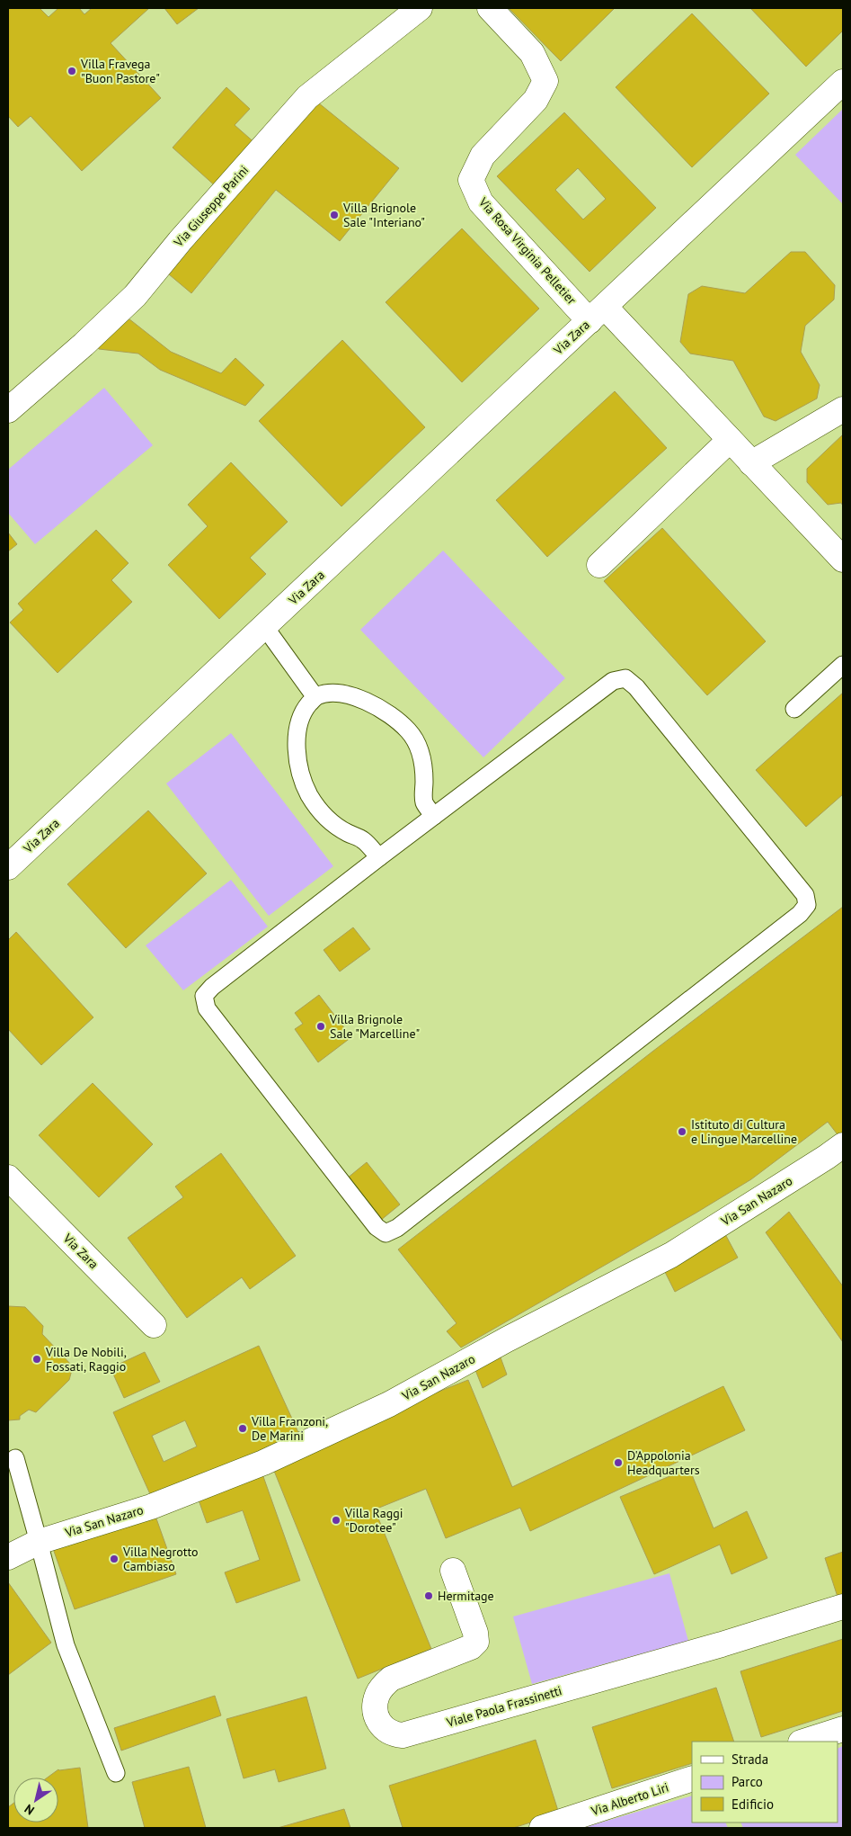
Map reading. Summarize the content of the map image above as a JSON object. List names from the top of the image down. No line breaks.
{"streets":{"street":["Via Giuseppe Parini","Via Rosa Virginia Pelletier","Via Zara","Via San Nazaro","Viale Paola Frassinetti","Via Alberto Liri"]},"crossings":[["Via Rosa Virginia Pelletier","Via Zara"]],"places":["Villa Fravega \"Buon Pastore\"","Villa Brignole Sale \"Interiano\"","Villa Brignole Sale \"Marcelline\"","Istituto di Cultura e Lingue Marcelline","Villa De Nobili, Fossati, Raggio","Villa Franzoni, De Marini","D'Appolonia Headquarters","Villa Raggi \"Dorotee\"","Villa Negrotto Cambiaso","Hermitage"],"legend":["Strada","Parco","Edificio"],"north":"bottom left"}
